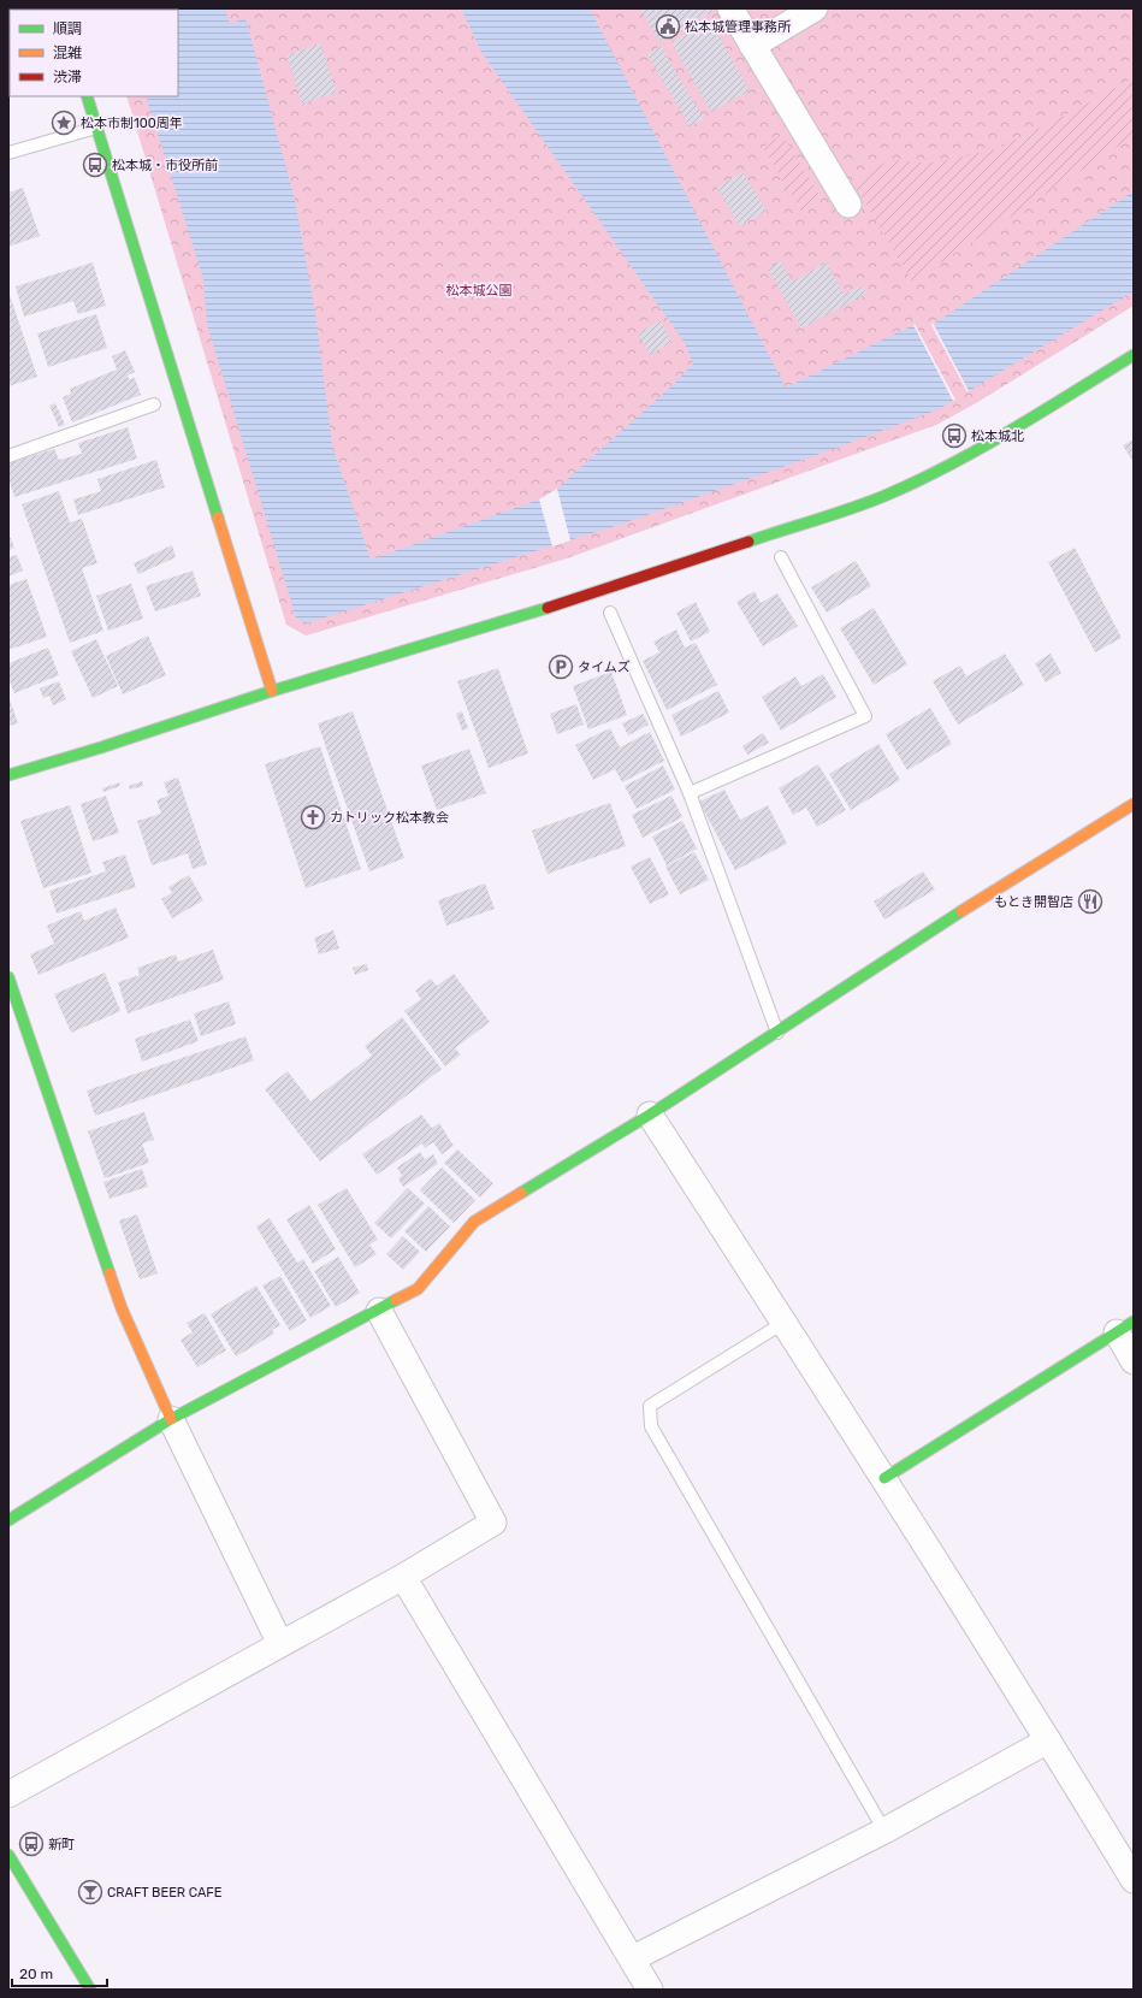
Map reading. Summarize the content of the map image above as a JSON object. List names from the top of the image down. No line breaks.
{"parks":["松本城公園"],"places":{"public building":["松本城管理事務所"],"place":["松本市制100周年"],"bus stop":["松本城・市役所前","松本城北","新町"],"parking":["タイムズ"],"church":["カトリック松本教会"],"restaurant":["もとき開智店"],"bar":["CRAFT BEER CAFE"]},"legend":["順調","混雑","渋滞"],"scale_bar":"20 m"}
